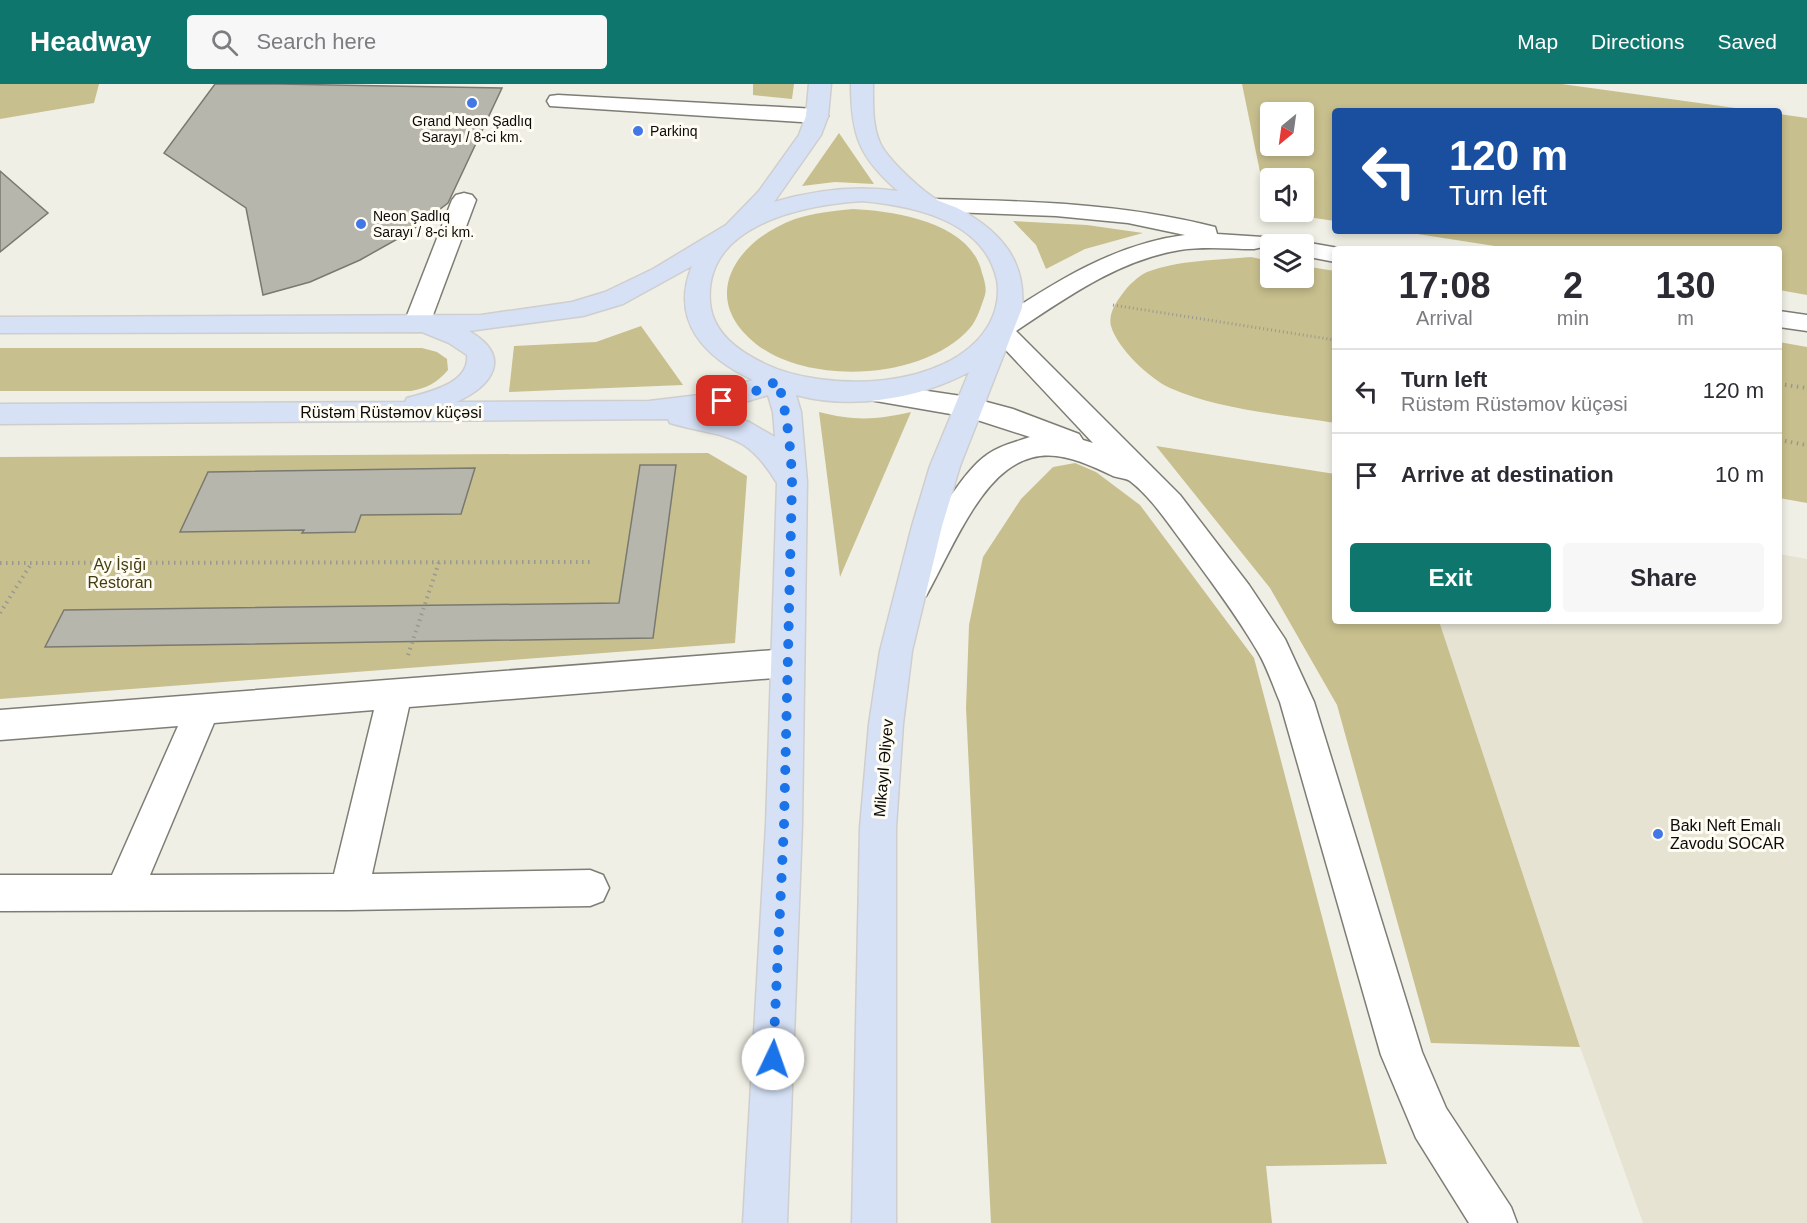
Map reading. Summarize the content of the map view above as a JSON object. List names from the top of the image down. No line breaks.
{"streets":{"main road":["Rüstəm Rüstəmov küçəsi","Mikayıl Əliyev"]},"parks":["Ay İşığı Restoran"],"places":["Grand Neon Şadlıq Sarayı / 8-ci km.","Parkinq","Neon Şadlıq Sarayı / 8-ci km.","Bakı Neft Emalı Zavodu SOCAR"],"north":"bottom left","page":{"header":"Headway","search":"Search here","nav":["Map","Directions","Saved"],"turn":["120 m","Turn left"],"eta":["17:08","Arrival","2","min","130","m"],"list":[{"name":"Turn left","note":"Rüstəm Rüstəmov küçəsi","value":"120 m"},{"name":"Arrive at destination","value":"10 m"}],"buttons":["Exit","Share"]}}
